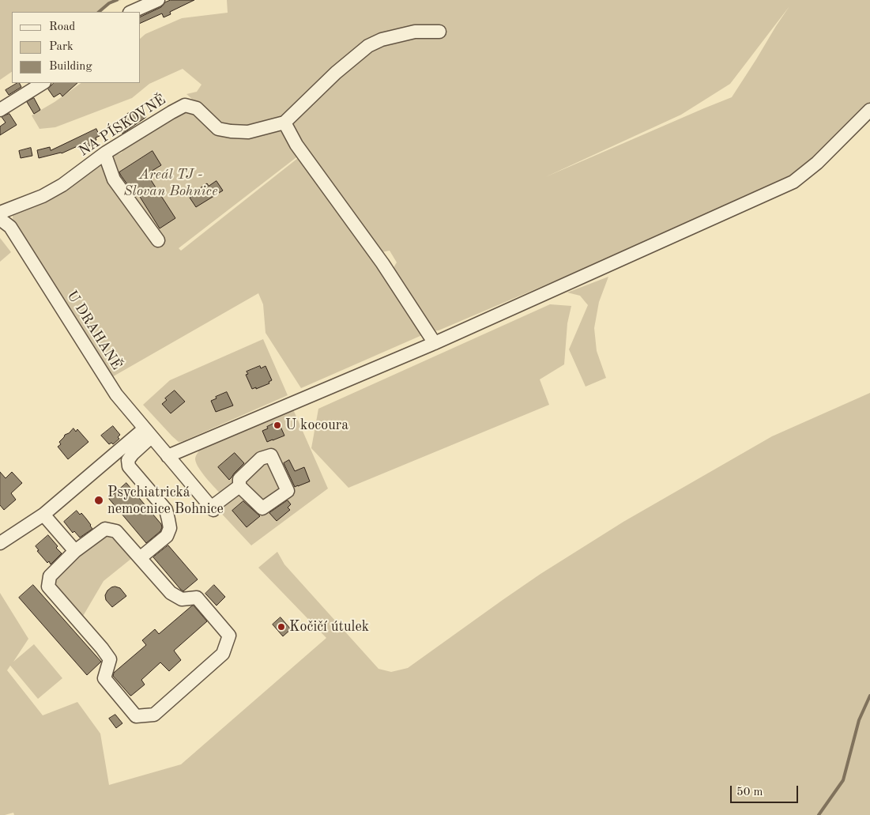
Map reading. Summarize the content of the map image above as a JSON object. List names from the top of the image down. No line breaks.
{"streets":{"street":["NA PÍSKOVNĚ","U DRAHANĚ"]},"parks":["Areál TJ - Slovan Bohnice"],"places":["U kocoura","Psychiatrická nemocnice Bohnice","Kočičí útulek"],"legend":["Road","Park","Building"],"scale_bar":"50 m"}
